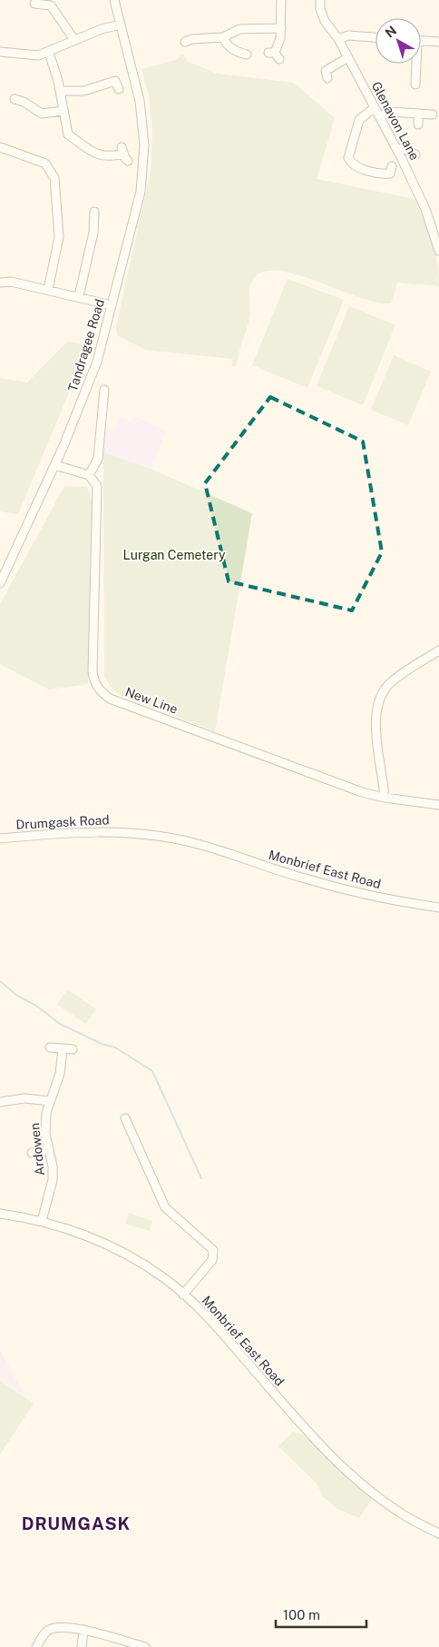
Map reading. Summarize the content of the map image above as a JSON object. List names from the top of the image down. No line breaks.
{"streets":{"street":["Glenavon Lane","Tandragee Road","New Line","Drumgask Road","Monbrief East Road","Ardowen"]},"crossings":[["Drumgask Road","Monbrief East Road"],["Monbrief East Road","Ardowen"]],"districts":["DRUMGASK"],"parks":["Lurgan Cemetery"],"scale_bar":"100 m","north":"top left"}
